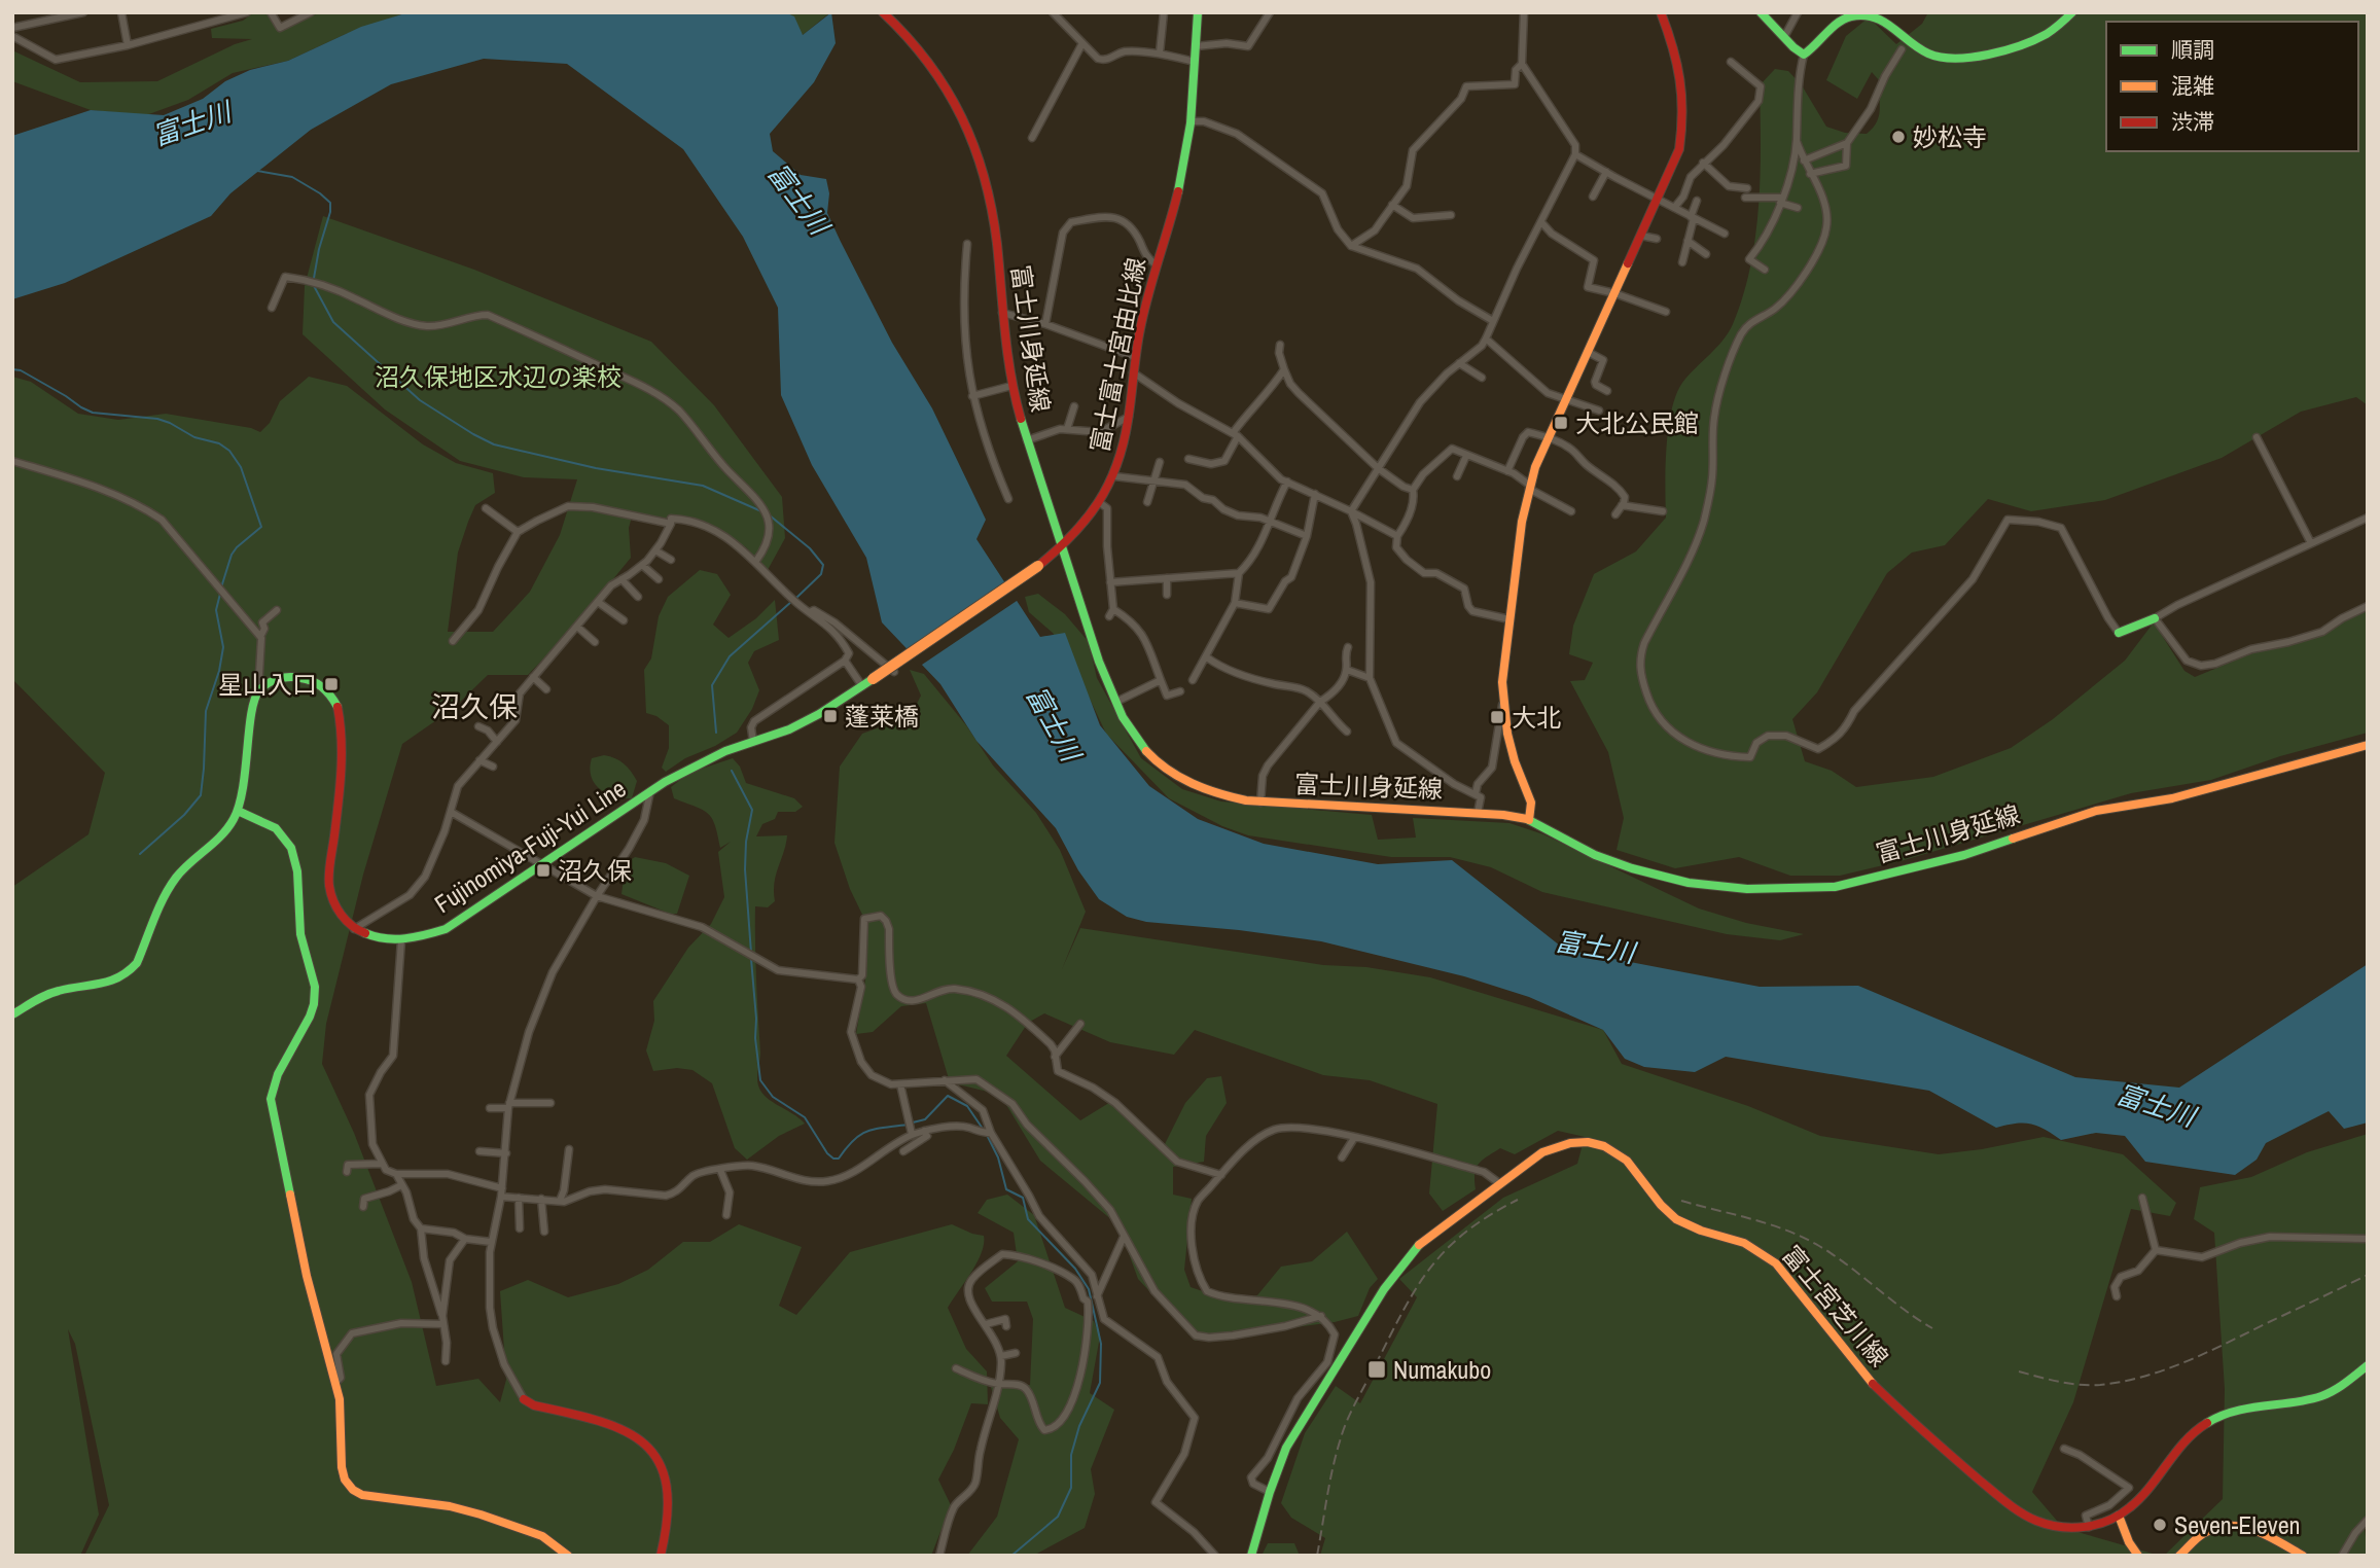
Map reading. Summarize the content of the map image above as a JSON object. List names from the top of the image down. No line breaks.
{"streets":{"main road":["富士川身延線","富士富士宮由比線","Fujinomiya-Fuji-Yui Line","富士宮芝川線"]},"crossings":[["富士川身延線","富士富士宮由比線"],["富士富士宮由比線","Fujinomiya-Fuji-Yui Line"]],"districts":["沼久保"],"water":["富士川"],"parks":["沼久保地区水辺の楽校"],"places":{"other":["妙松寺","Seven-Eleven"],"transit":["大北公民館","星山入口","蓬莱橋","大北","沼久保","Numakubo"]},"legend":["順調","混雑","渋滞"]}
